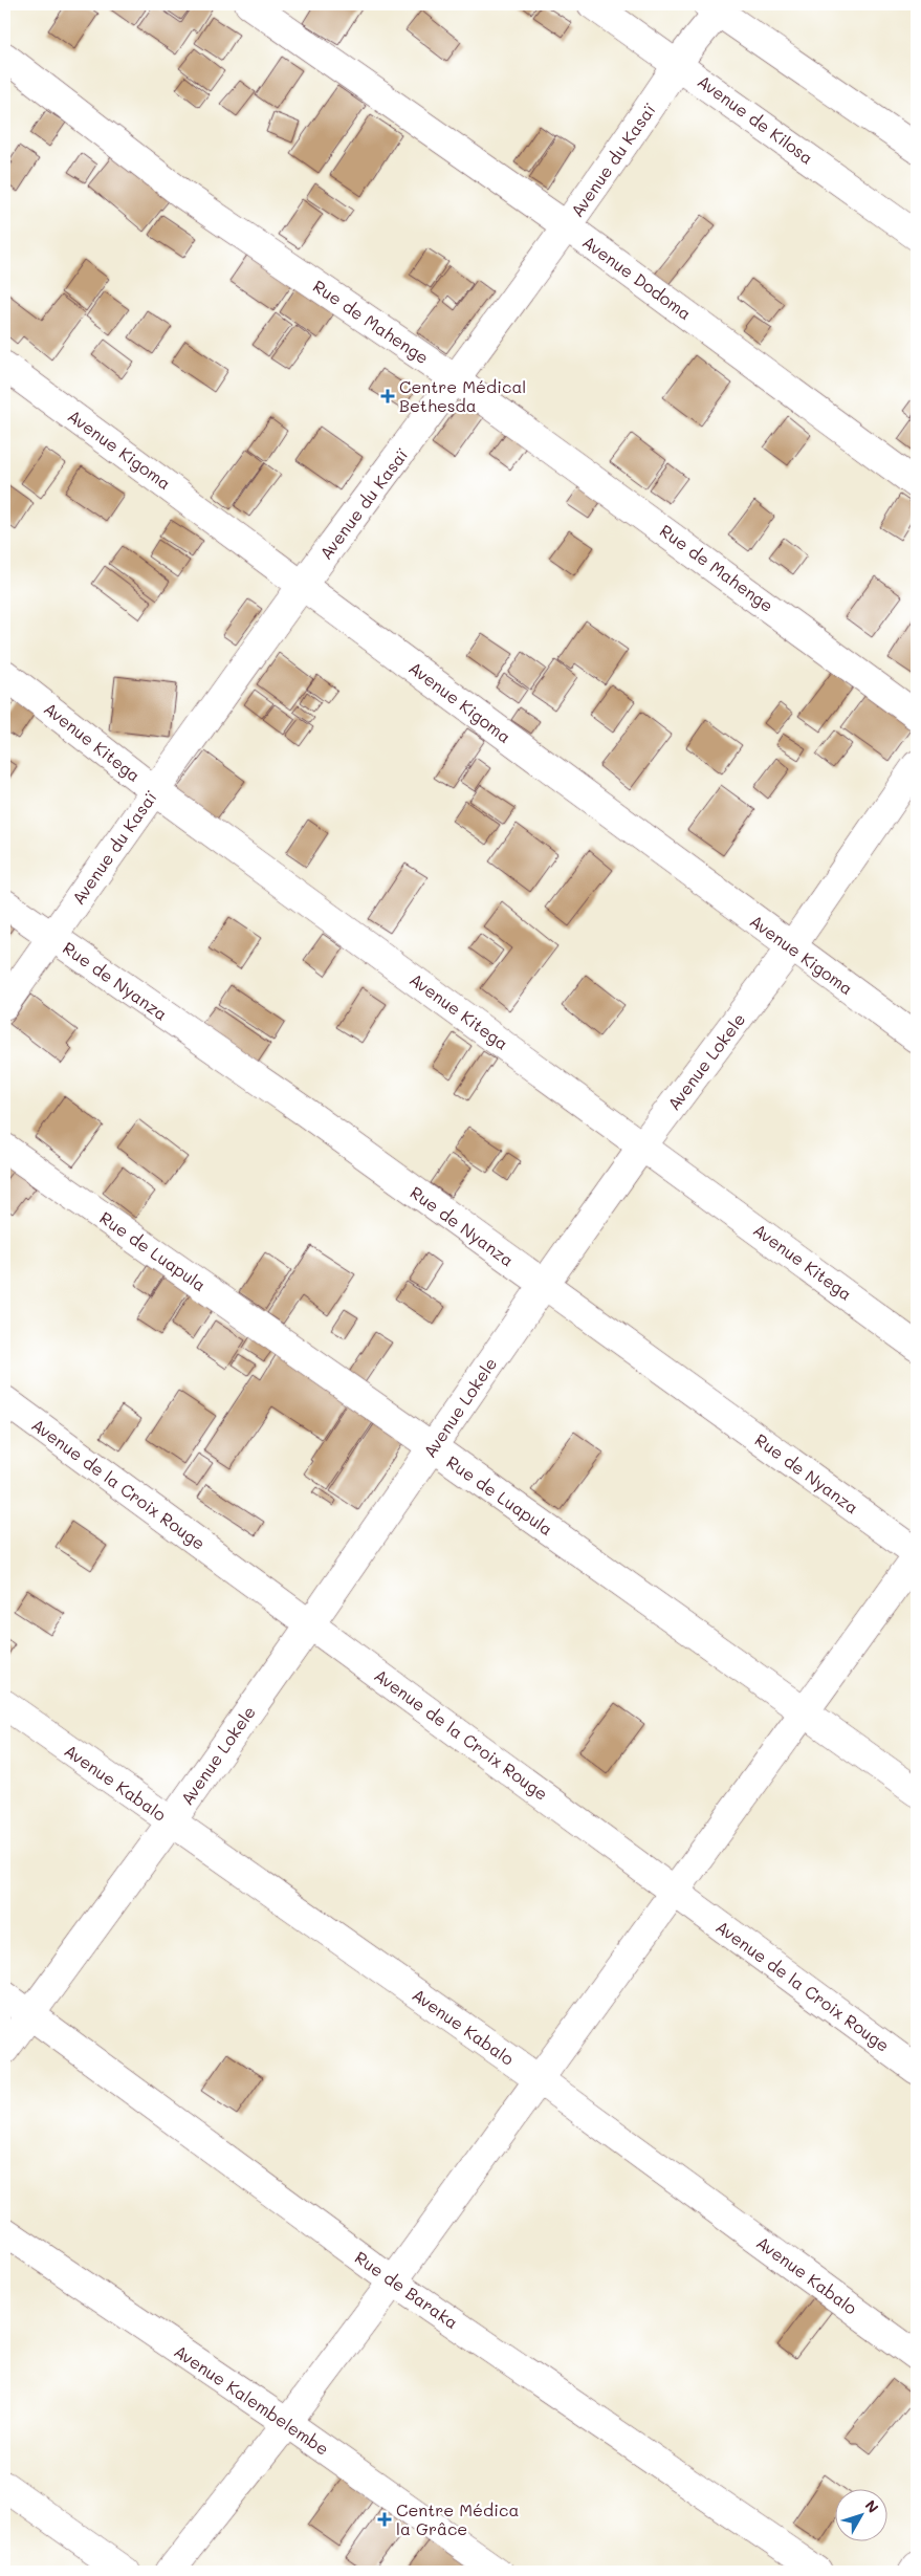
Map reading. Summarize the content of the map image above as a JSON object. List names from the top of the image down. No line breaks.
{"streets":{"street":["Avenue de Kilosa","Avenue du Kasaï","Avenue Dodoma","Rue de Mahenge","Avenue Kigoma","Avenue Kitega","Rue de Nyanza","Avenue Lokele","Rue de Luapula","Avenue de la Croix Rouge","Avenue Kabalo","Rue de Baraka","Avenue Kalembelembe"]},"crossings":[["Avenue de Kilosa","Avenue du Kasaï"],["Avenue du Kasaï","Avenue Dodoma"],["Avenue du Kasaï","Rue de Mahenge"],["Avenue du Kasaï","Avenue Kigoma"],["Avenue du Kasaï","Avenue Kitega"],["Avenue du Kasaï","Rue de Nyanza"],["Avenue Kigoma","Avenue Lokele"],["Avenue Kitega","Avenue Lokele"],["Rue de Nyanza","Avenue Lokele"],["Avenue Lokele","Rue de Luapula"],["Avenue Lokele","Avenue de la Croix Rouge"],["Avenue Lokele","Avenue Kabalo"],["Avenue Lokele","Rue de Baraka"]],"places":{"health":["Centre Médical Bethesda","Centre Médica la Grâce"]},"north":"top right"}
